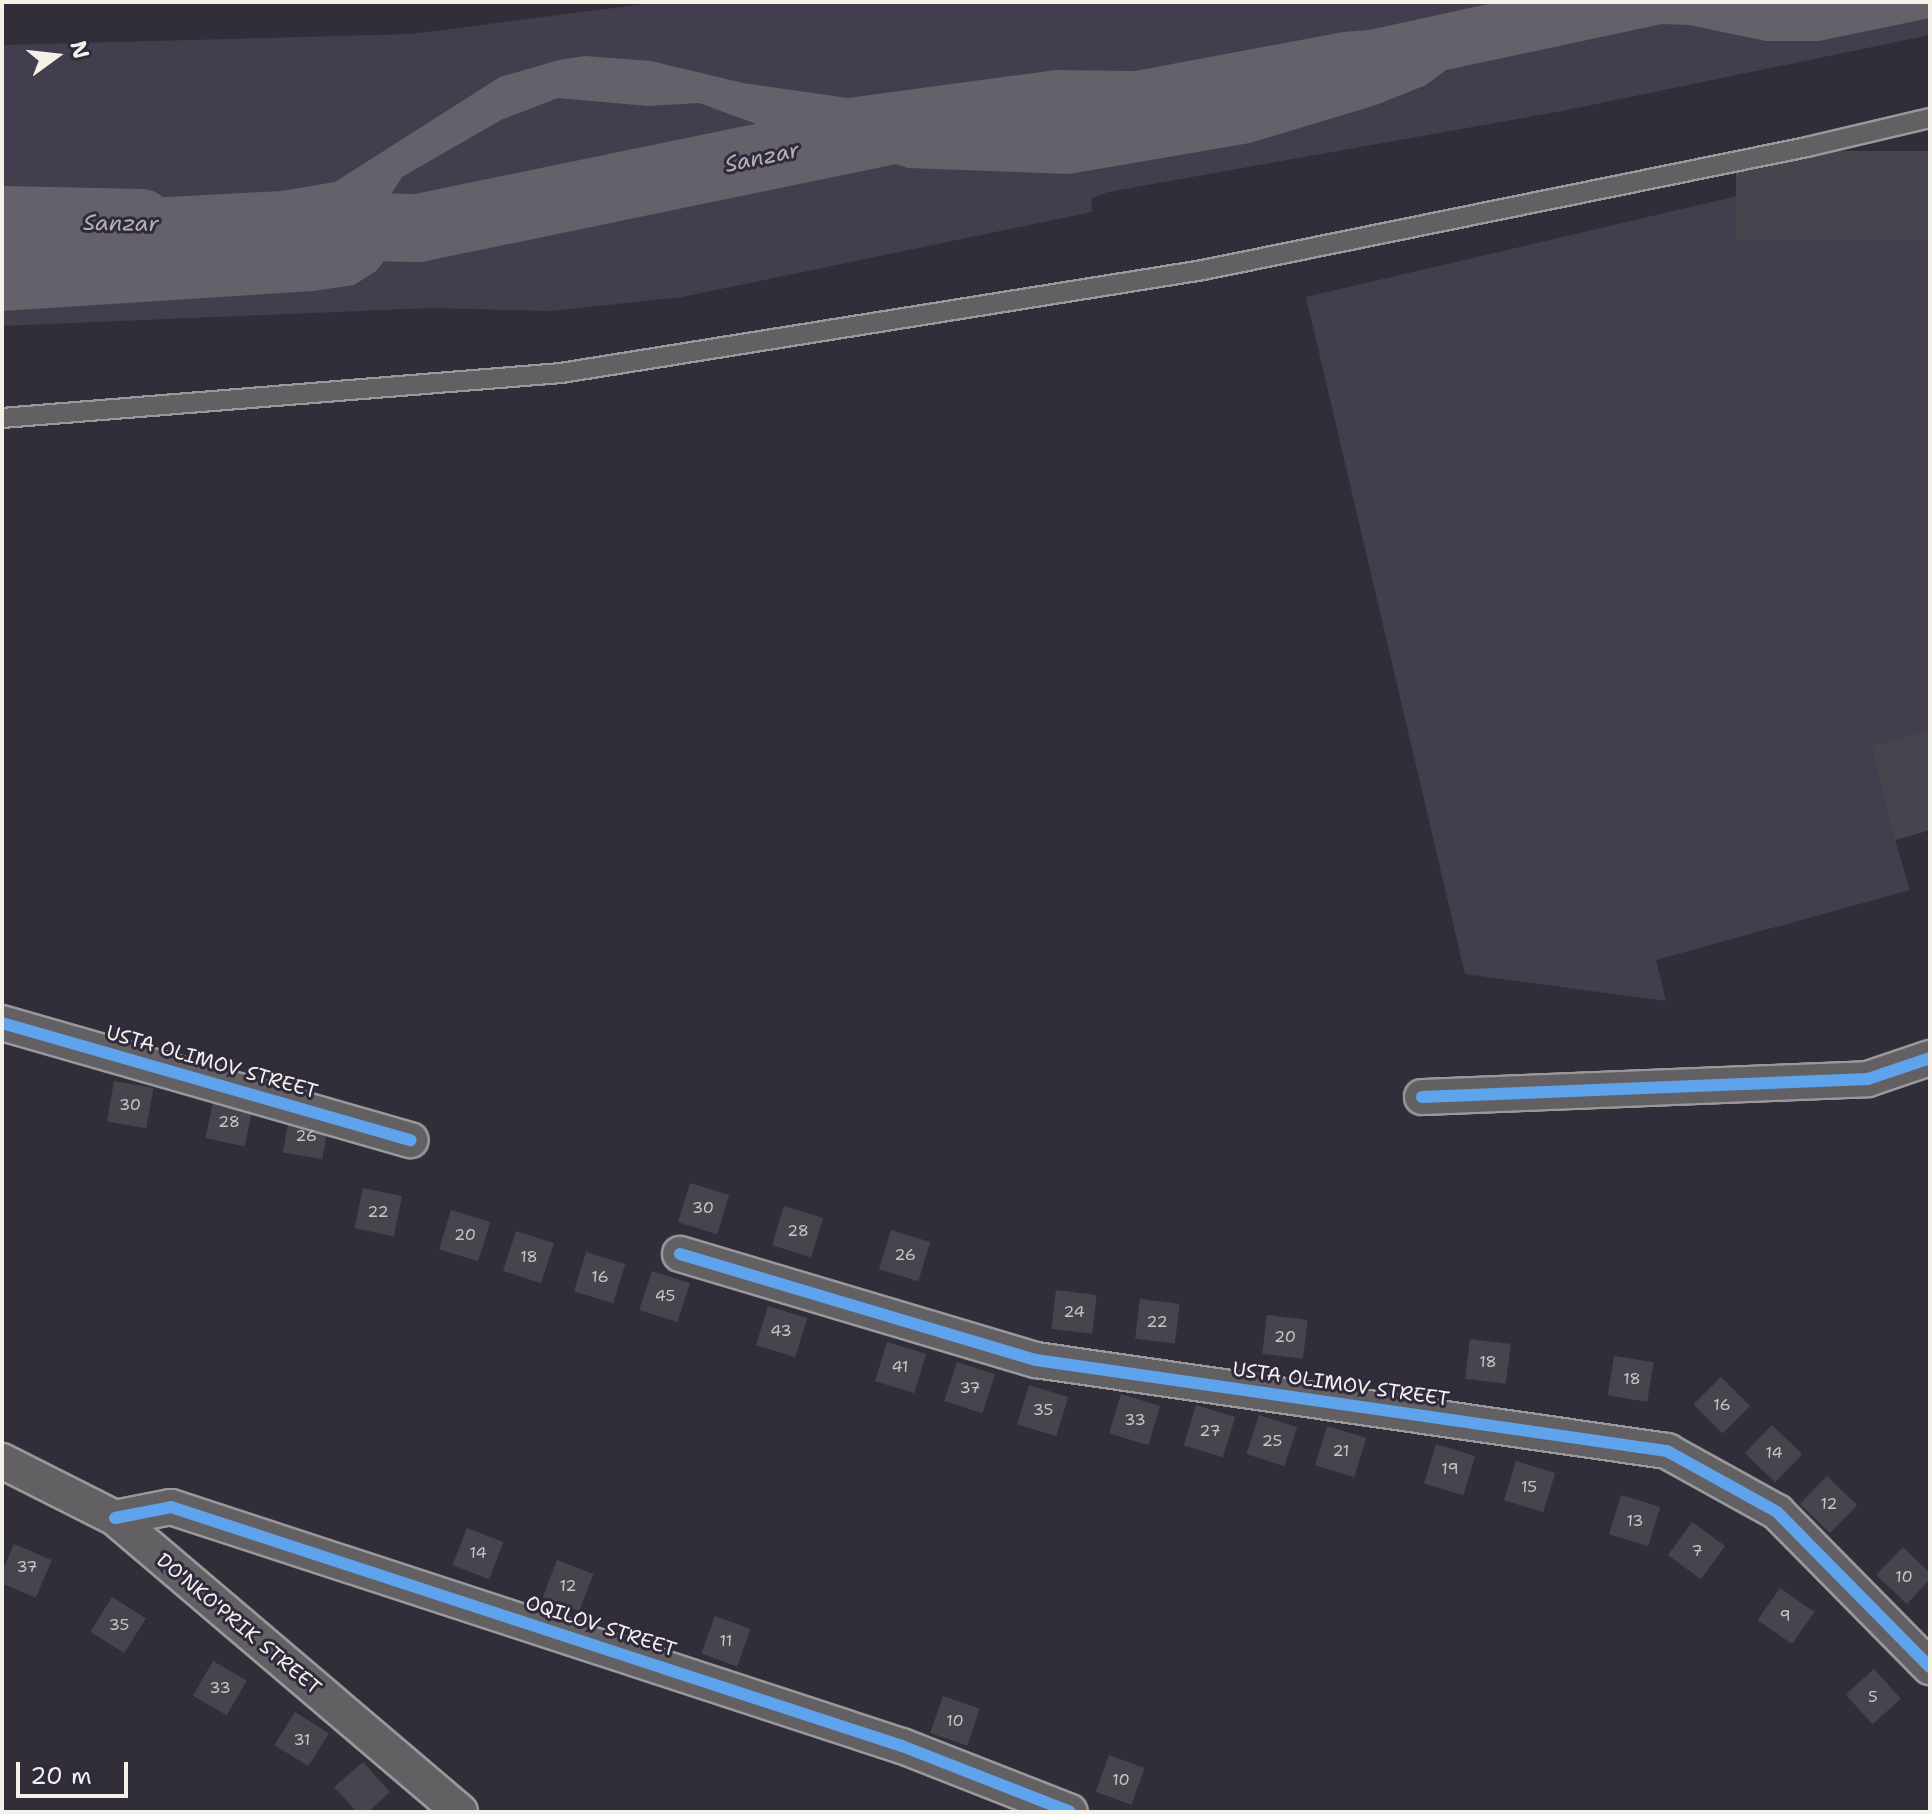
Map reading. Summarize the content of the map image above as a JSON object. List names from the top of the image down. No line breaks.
{"streets":{"street":["USTA OLIMOV STREET","DO'NKO'PRIK STREET","OQILOV STREET"]},"crossings":[["DO'NKO'PRIK STREET","OQILOV STREET"]],"water":["Sanzar"],"house_numbers":["30","28","26","30","22","28","20","26","18","16","45","24","22","43","20","18","41","18","37","16","35","33","27","25","21","14","19","15","12","13","7","14","37","10","12","9","35","11","33","5","10","31","10"],"scale_bar":"20 m","north":"right"}
